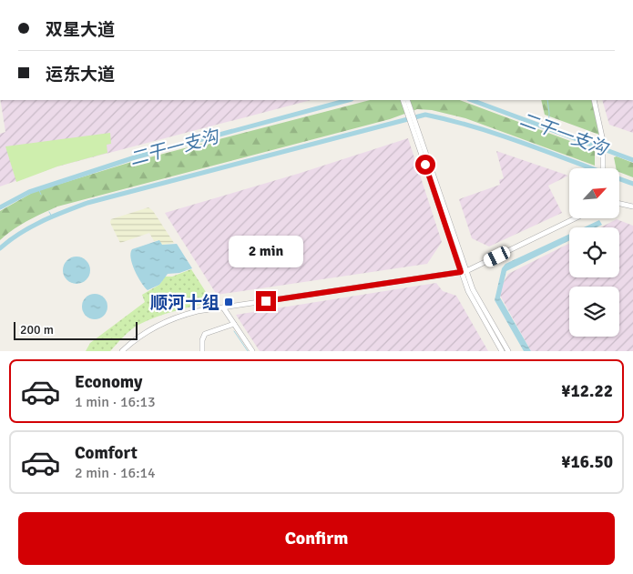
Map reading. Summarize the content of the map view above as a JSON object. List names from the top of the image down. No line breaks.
{"water":["二干一支沟"],"places":{"transit":["顺河十组"]},"scale_bar":"200 m","north":"top right","page":{"banner":["双星大道","运东大道"],"bubble":"2 min","scale":"200 m","list":[{"name":"Economy","note":"1 min · 16:13","value":"¥12.22"},{"name":"Comfort","note":"2 min · 16:14","value":"¥16.50"}],"buttons":"Confirm"}}
